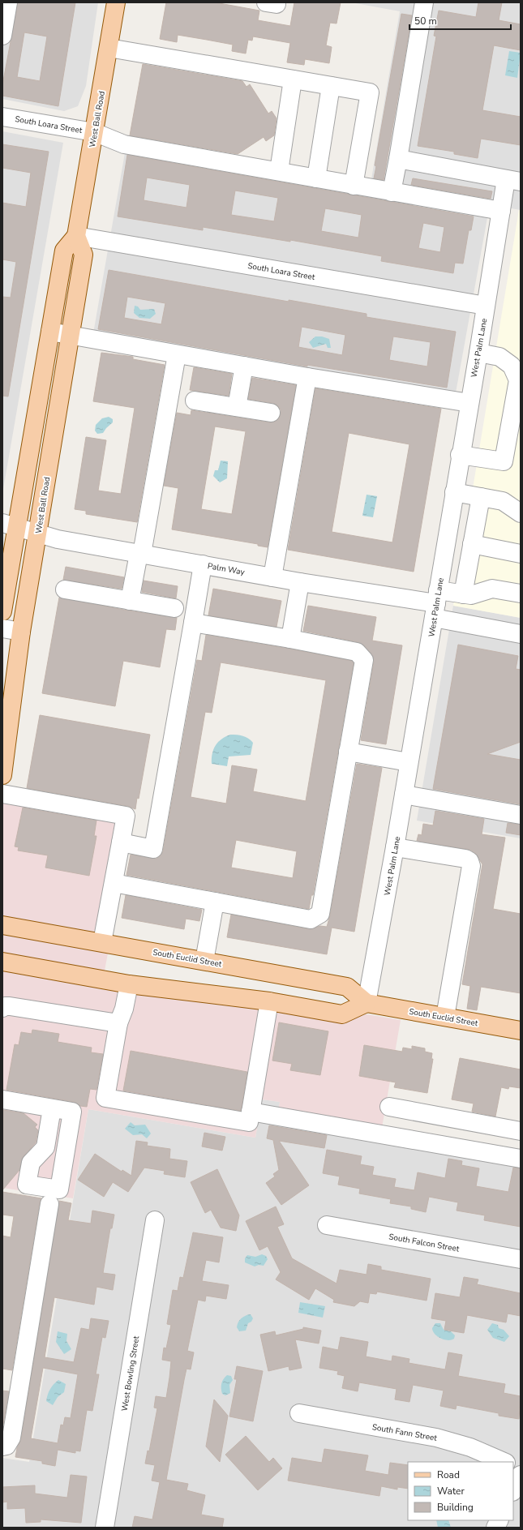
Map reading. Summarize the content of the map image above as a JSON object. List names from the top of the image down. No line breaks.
{"streets":{"main road":["West Ball Road","South Euclid Street"],"street":["South Loara Street","West Palm Lane","Palm Way","South Falcon Street","West Bowling Street","South Fann Street"]},"crossings":[["West Ball Road","South Loara Street"],["West Ball Road","Palm Way"],["South Loara Street","West Palm Lane"],["West Palm Lane","Palm Way"],["West Palm Lane","South Euclid Street"]],"legend":["Road","Water","Building"],"scale_bar":"50 m"}
